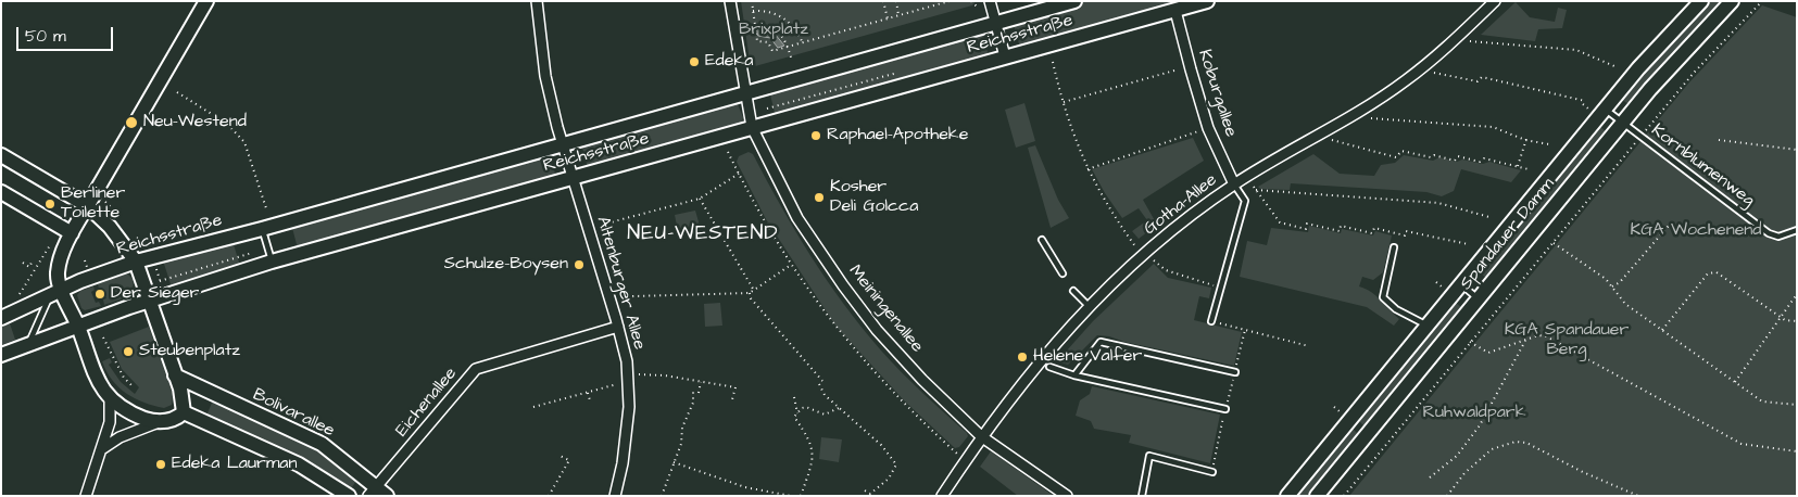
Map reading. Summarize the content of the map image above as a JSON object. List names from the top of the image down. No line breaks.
{"streets":{"main road":["Reichsstraße","Spandauer Damm","Bolivarallee"],"street":["Koburgallee","Gotha-Allee","Altenburger Allee","Meiningenallee","Eichenallee"],"lane":["Kornblumenweg"]},"crossings":[["Reichsstraße","Koburgallee"],["Reichsstraße","Altenburger Allee"],["Reichsstraße","Meiningenallee"],["Koburgallee","Gotha-Allee"],["Kornblumenweg","Spandauer Damm"],["Gotha-Allee","Meiningenallee"],["Altenburger Allee","Eichenallee"],["Eichenallee","Bolivarallee"]],"districts":["NEU-WESTEND"],"parks":["Brixplatz","KGA Wochenend","KGA Spandauer Berg","Ruhwaldpark"],"places":["Edeka","Neu-Westend","Raphael-Apotheke","Kosher Deli Golcca","Berliner Toilette","Schulze-Boysen","Der Sieger","Steubenplatz","Helene Valfer","Edeka Laurman"],"scale_bar":"50 m"}
